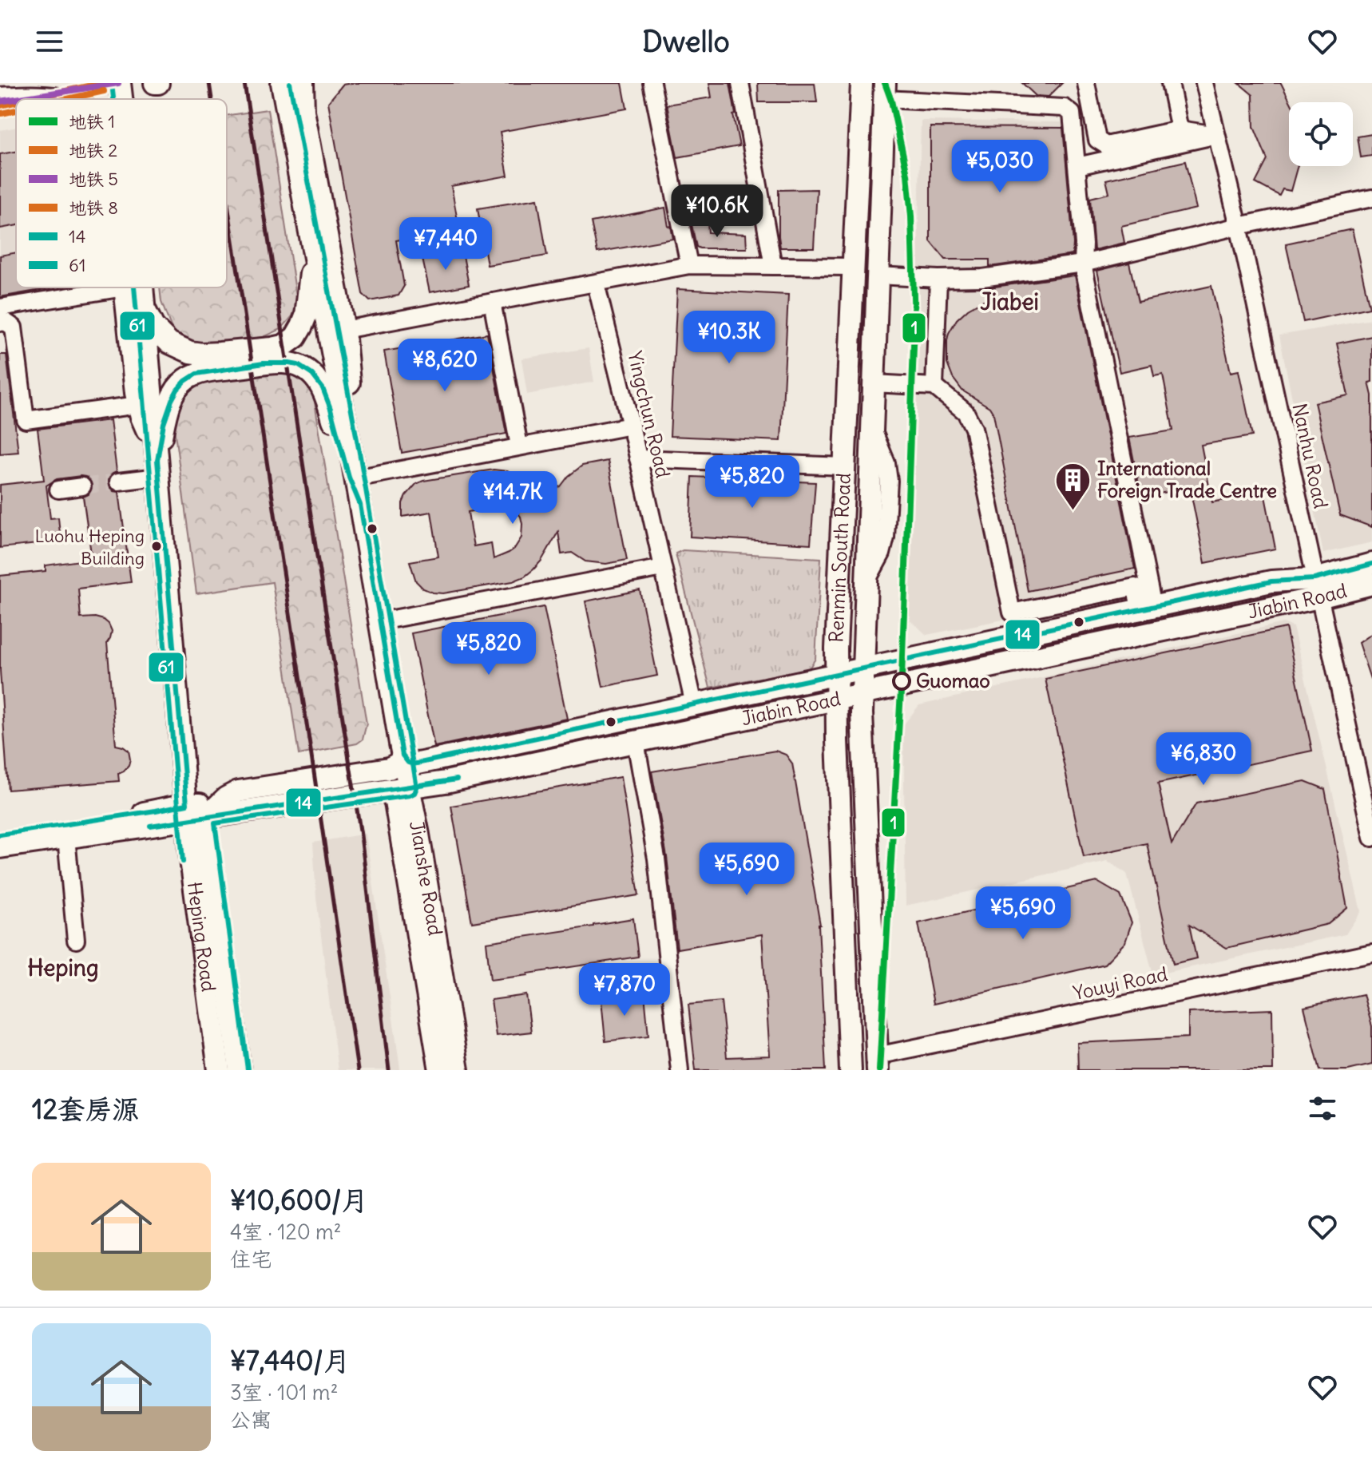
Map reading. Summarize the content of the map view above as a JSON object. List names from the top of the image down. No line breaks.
{"streets":{"main road":["Renmin South Road","Jiabin Road","Jianshe Road","Heping Road"],"street":["Yingchun Road","Nanhu Road","Youyi Road"]},"crossings":[["Yingchun Road","Jiabin Road"],["Nanhu Road","Jiabin Road"],["Renmin South Road","Jiabin Road"],["Renmin South Road","Youyi Road"],["Jiabin Road","Jianshe Road"],["Jiabin Road","Heping Road"]],"districts":["Jiabei","Heping"],"places":{"building":["International Foreign Trade Centre"],"other":["Luohu Heping Building","Guomao"]},"lines":["metro line 1","metro line 2","metro line 5","transit line 61","metro line 8","transit line 14"],"legend":["地铁 1","地铁 2","地铁 5","地铁 8","14","61"],"page":{"header":"Dwello","price":["¥5,030","¥10.6K","¥7,440","¥10.3K","¥8,620","¥5,820","¥14.7K","¥5,820","¥6,830","¥5,690","¥5,690","¥7,870"],"heading":"12套房源","list":[{"name":"¥10,600/月","note":"4室 · 120 m² · 住宅"},{"name":"¥7,440/月","note":"3室 · 101 m² · 公寓"}]}}
